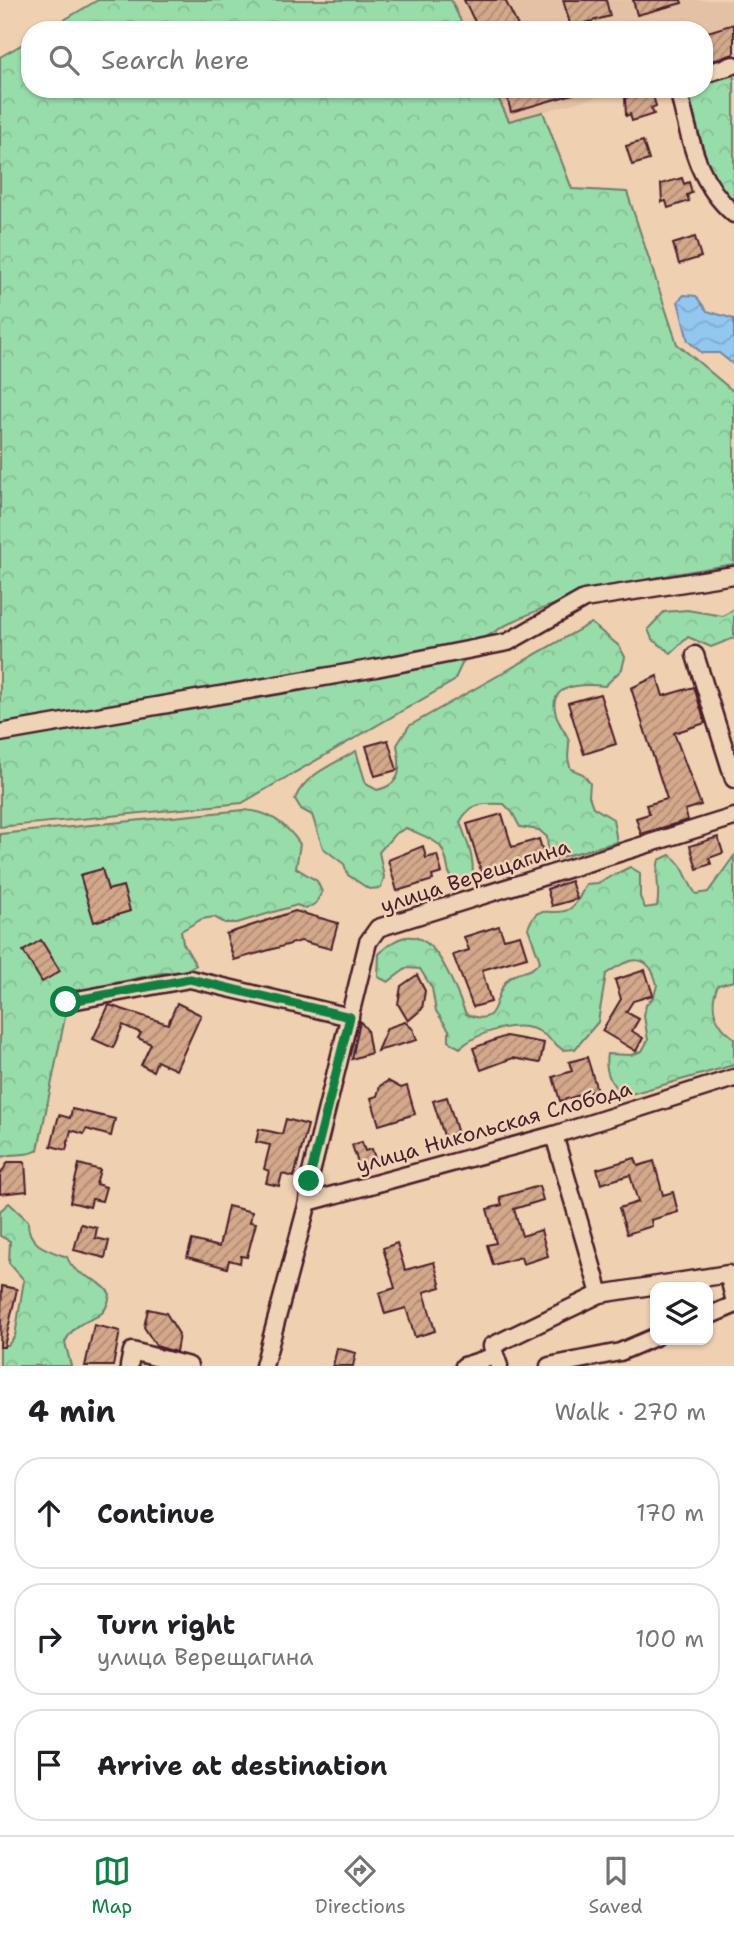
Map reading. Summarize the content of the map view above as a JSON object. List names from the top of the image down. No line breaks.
{"streets":{"street":["улица Верещагина","улица Никольская Слобода"]},"crossings":[["улица Верещагина","улица Никольская Слобода"]],"page":{"search":"Search here","heading":["4 min","Walk · 270 m"],"list":[["Continue","170 m"],["Turn right","улица Верещагина","100 m"],"Arrive at destination"],"nav":["Map","Directions","Saved"]}}
